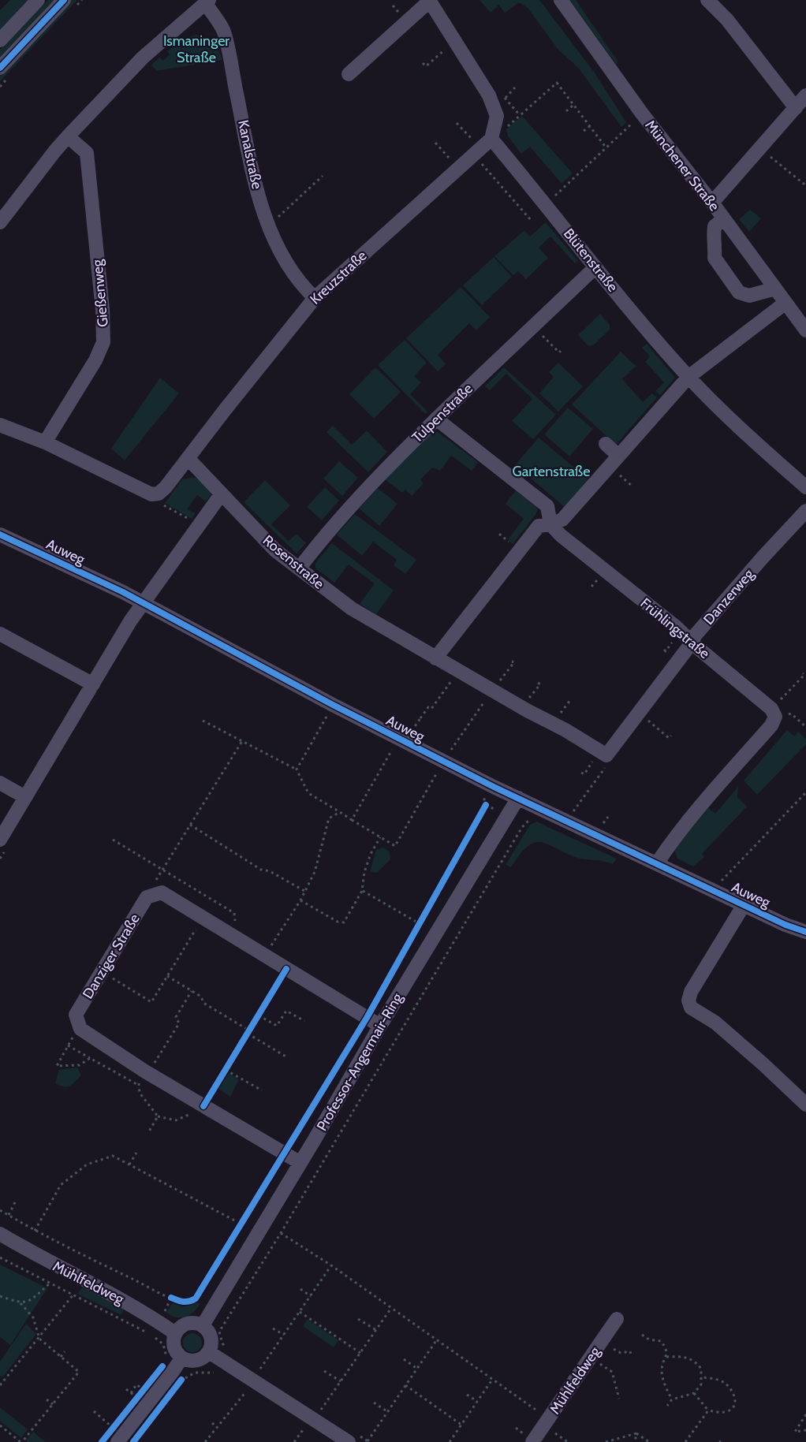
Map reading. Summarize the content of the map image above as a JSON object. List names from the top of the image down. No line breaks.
{"streets":{"street":["Kanalstraße","Münchener Straße","Blütenstraße","Kreuzstraße","Gießenweg","Tulpenstraße","Auweg","Rosenstraße","Danzerweg","Frühlingstraße","Danziger Straße","Professor-Angermair-Ring","Mühlfeldweg"]},"crossings":[["Kanalstraße","Kreuzstraße"],["Blütenstraße","Kreuzstraße"],["Blütenstraße","Tulpenstraße"],["Kreuzstraße","Rosenstraße"],["Tulpenstraße","Rosenstraße"],["Tulpenstraße","Frühlingstraße"],["Auweg","Professor-Angermair-Ring"],["Rosenstraße","Danzerweg"],["Danzerweg","Frühlingstraße"],["Danziger Straße","Professor-Angermair-Ring"],["Professor-Angermair-Ring","Mühlfeldweg"]],"parks":["Ismaninger Straße","Gartenstraße"]}
